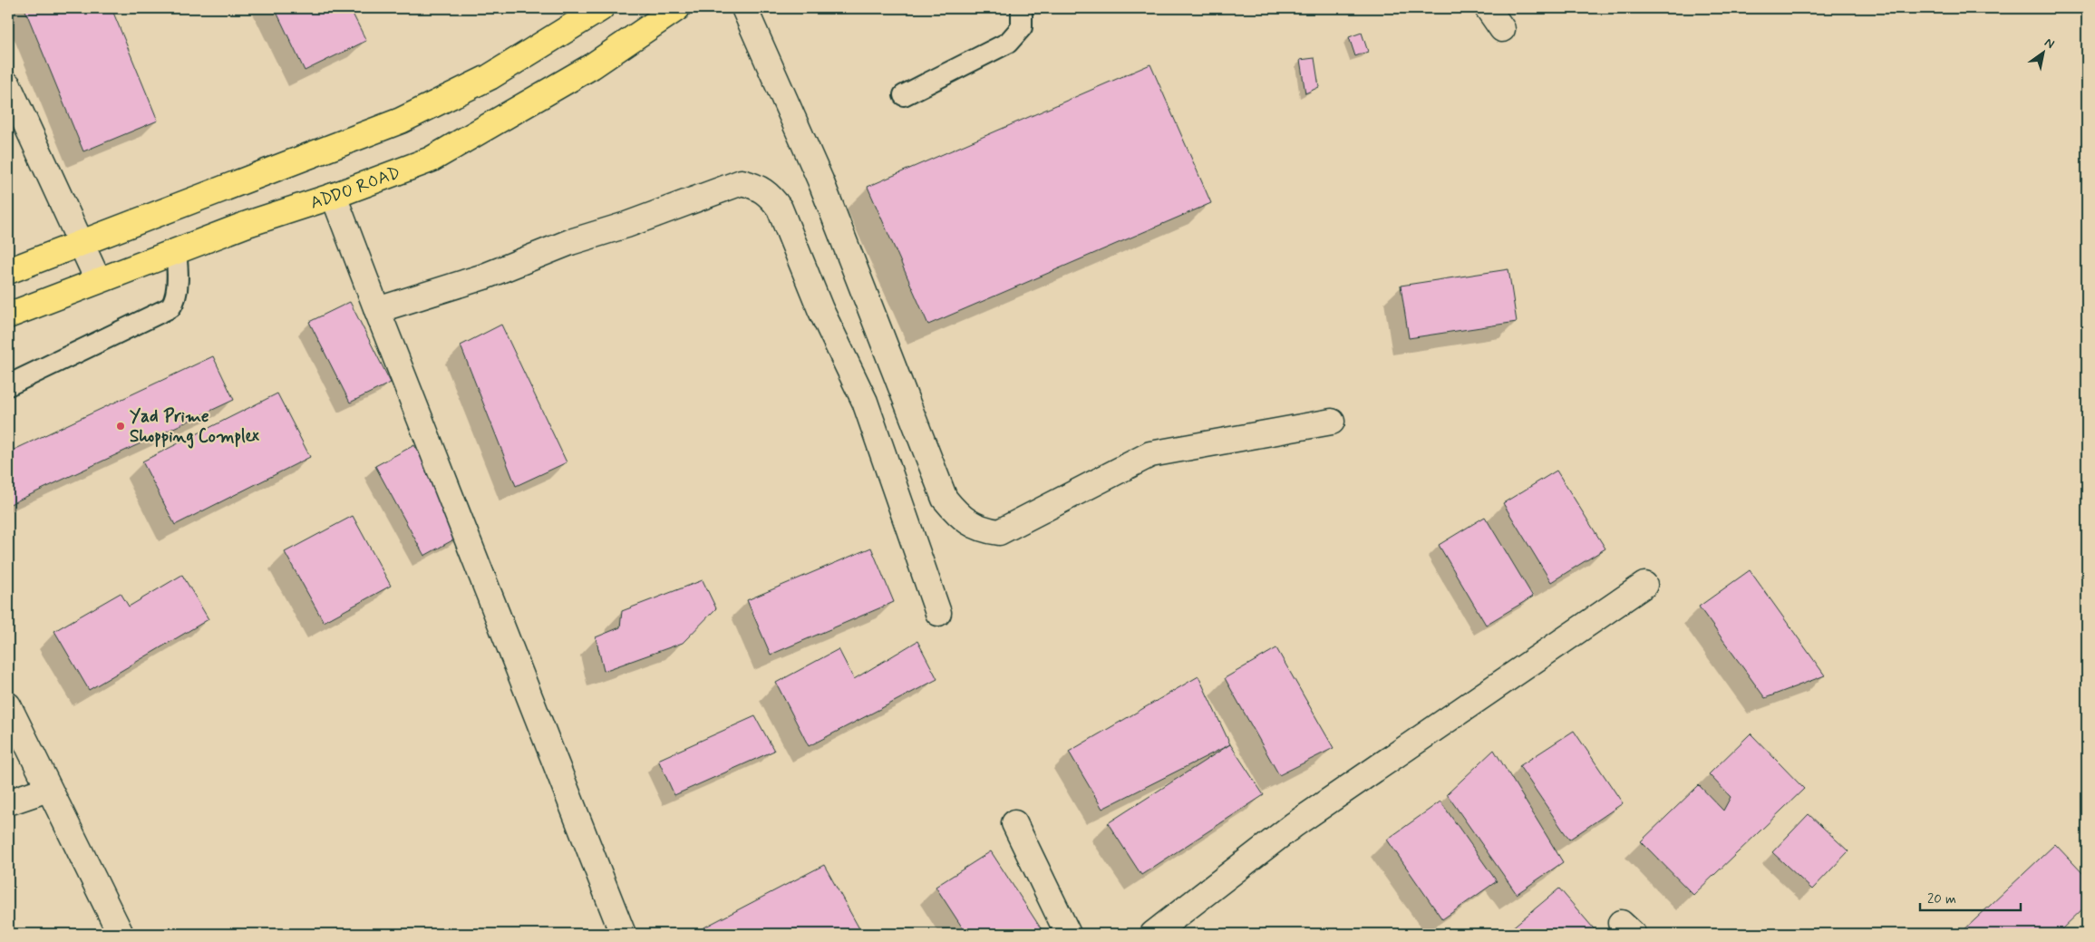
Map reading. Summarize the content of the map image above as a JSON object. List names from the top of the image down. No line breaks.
{"streets":{"main road":["ADDO ROAD"]},"places":["Yad Prime Shopping Complex"],"scale_bar":"20 m","north":"top right"}
